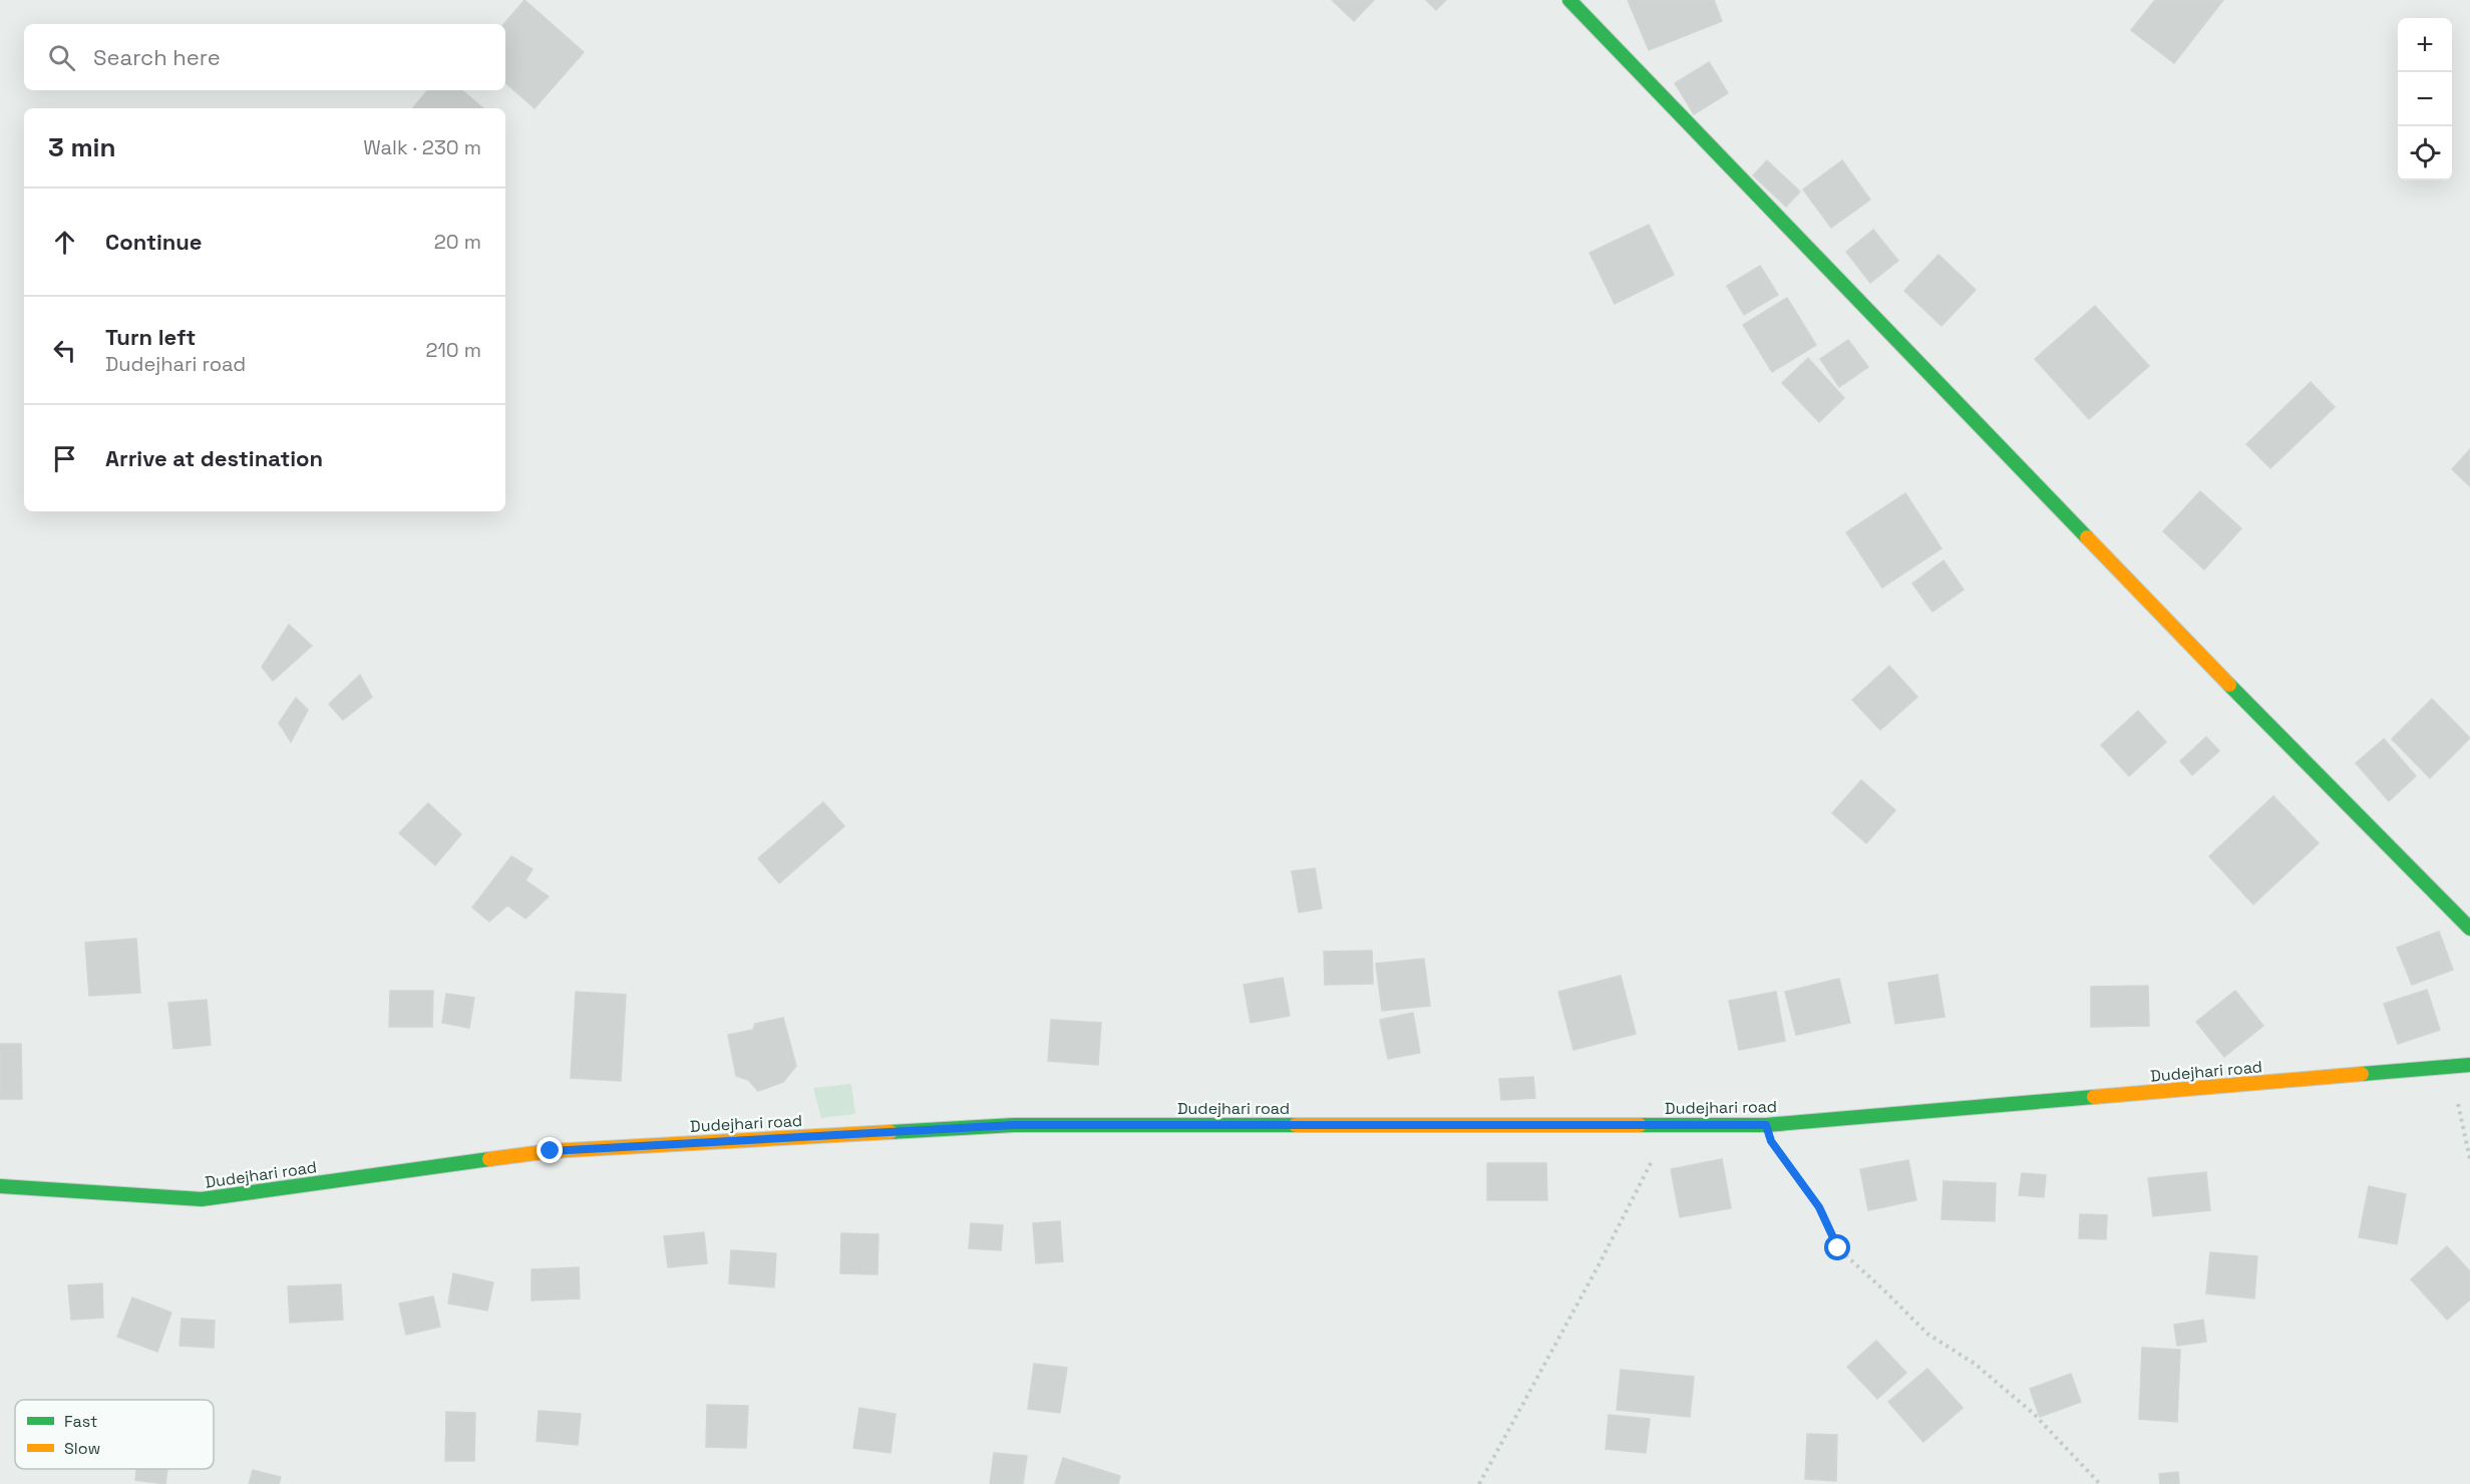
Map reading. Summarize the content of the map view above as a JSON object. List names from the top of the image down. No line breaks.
{"streets":{"street":["Dudejhari road"]},"legend":["Fast","Slow"],"page":{"map_buttons":["+","−"],"search":"Search here","heading":["3 min","Walk · 230 m"],"list":[["Continue","20 m"],["Turn left","Dudejhari road","210 m"],"Arrive at destination"]}}
